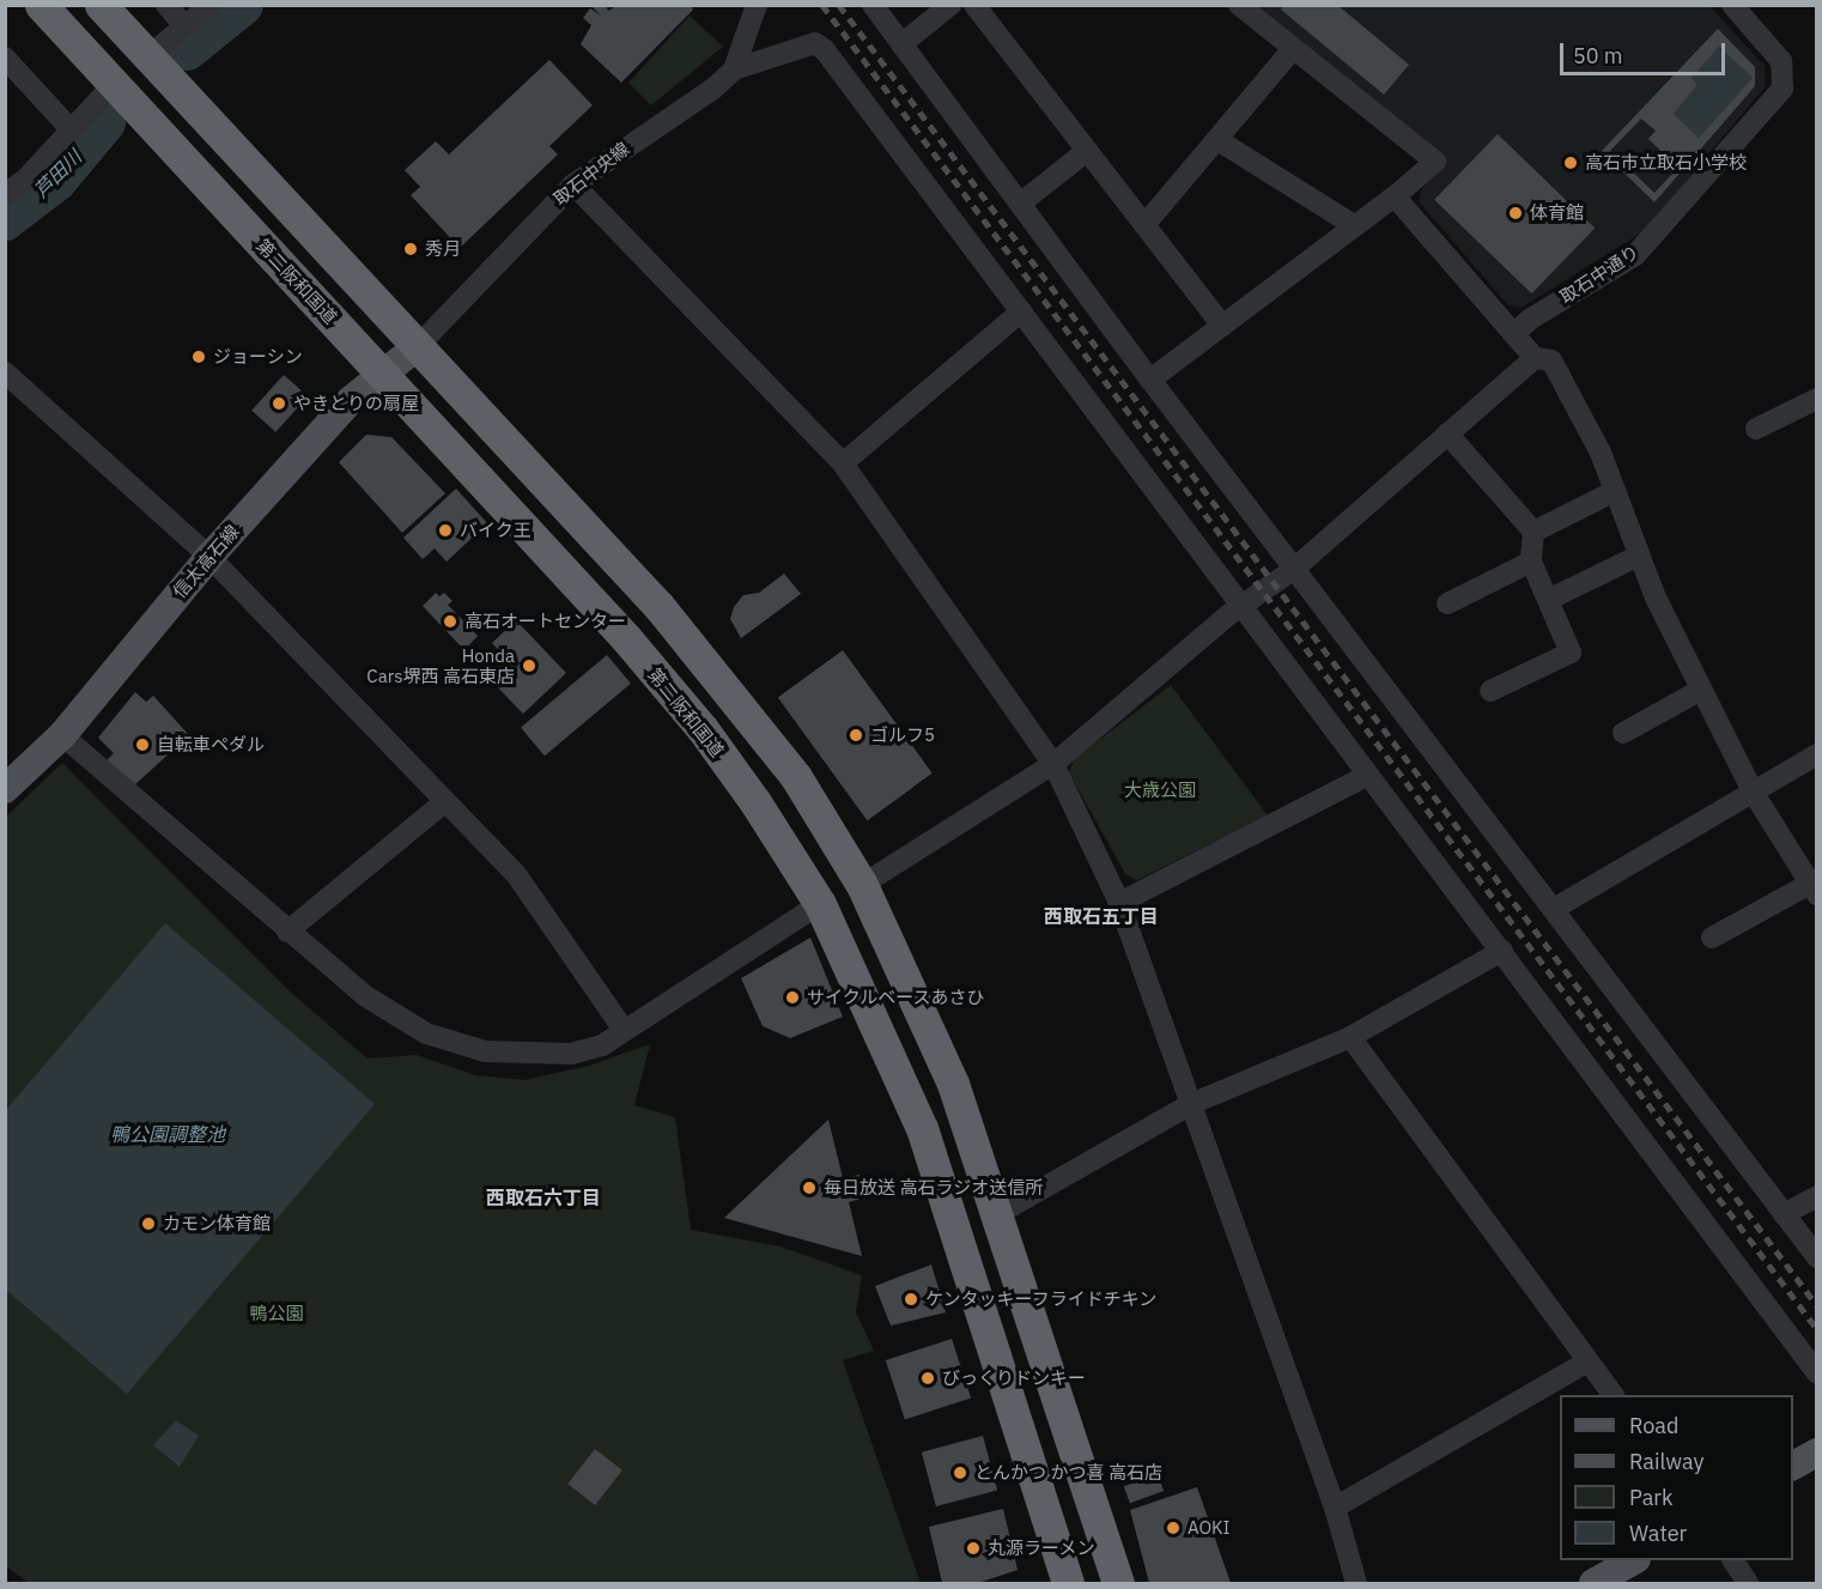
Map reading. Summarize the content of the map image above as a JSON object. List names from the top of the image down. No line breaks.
{"streets":{"highway":["第二阪和国道"],"main road":["信太高石線"],"street":["取石中央線","取石中通り"]},"crossings":[["取石中央線","信太高石線"],["第二阪和国道","信太高石線"]],"districts":["西取石五丁目","西取石六丁目"],"water":["芦田川","鴨公園調整池"],"parks":["大歳公園","鴨公園"],"places":["高石市立取石小学校","体育館","秀月","ジョーシン","やきとりの扇屋","バイク王","高石オートセンター","Honda Cars堺西 高石東店","ゴルフ5","自転車ペダル","サイクルベースあさひ","毎日放送 高石ラジオ送信所","カモン体育館","ケンタッキーフライドチキン","びっくりドンキー","とんかつ かつ喜 高石店","AOKI","丸源ラーメン"],"legend":["Road","Railway","Park","Water"],"scale_bar":"50 m"}
